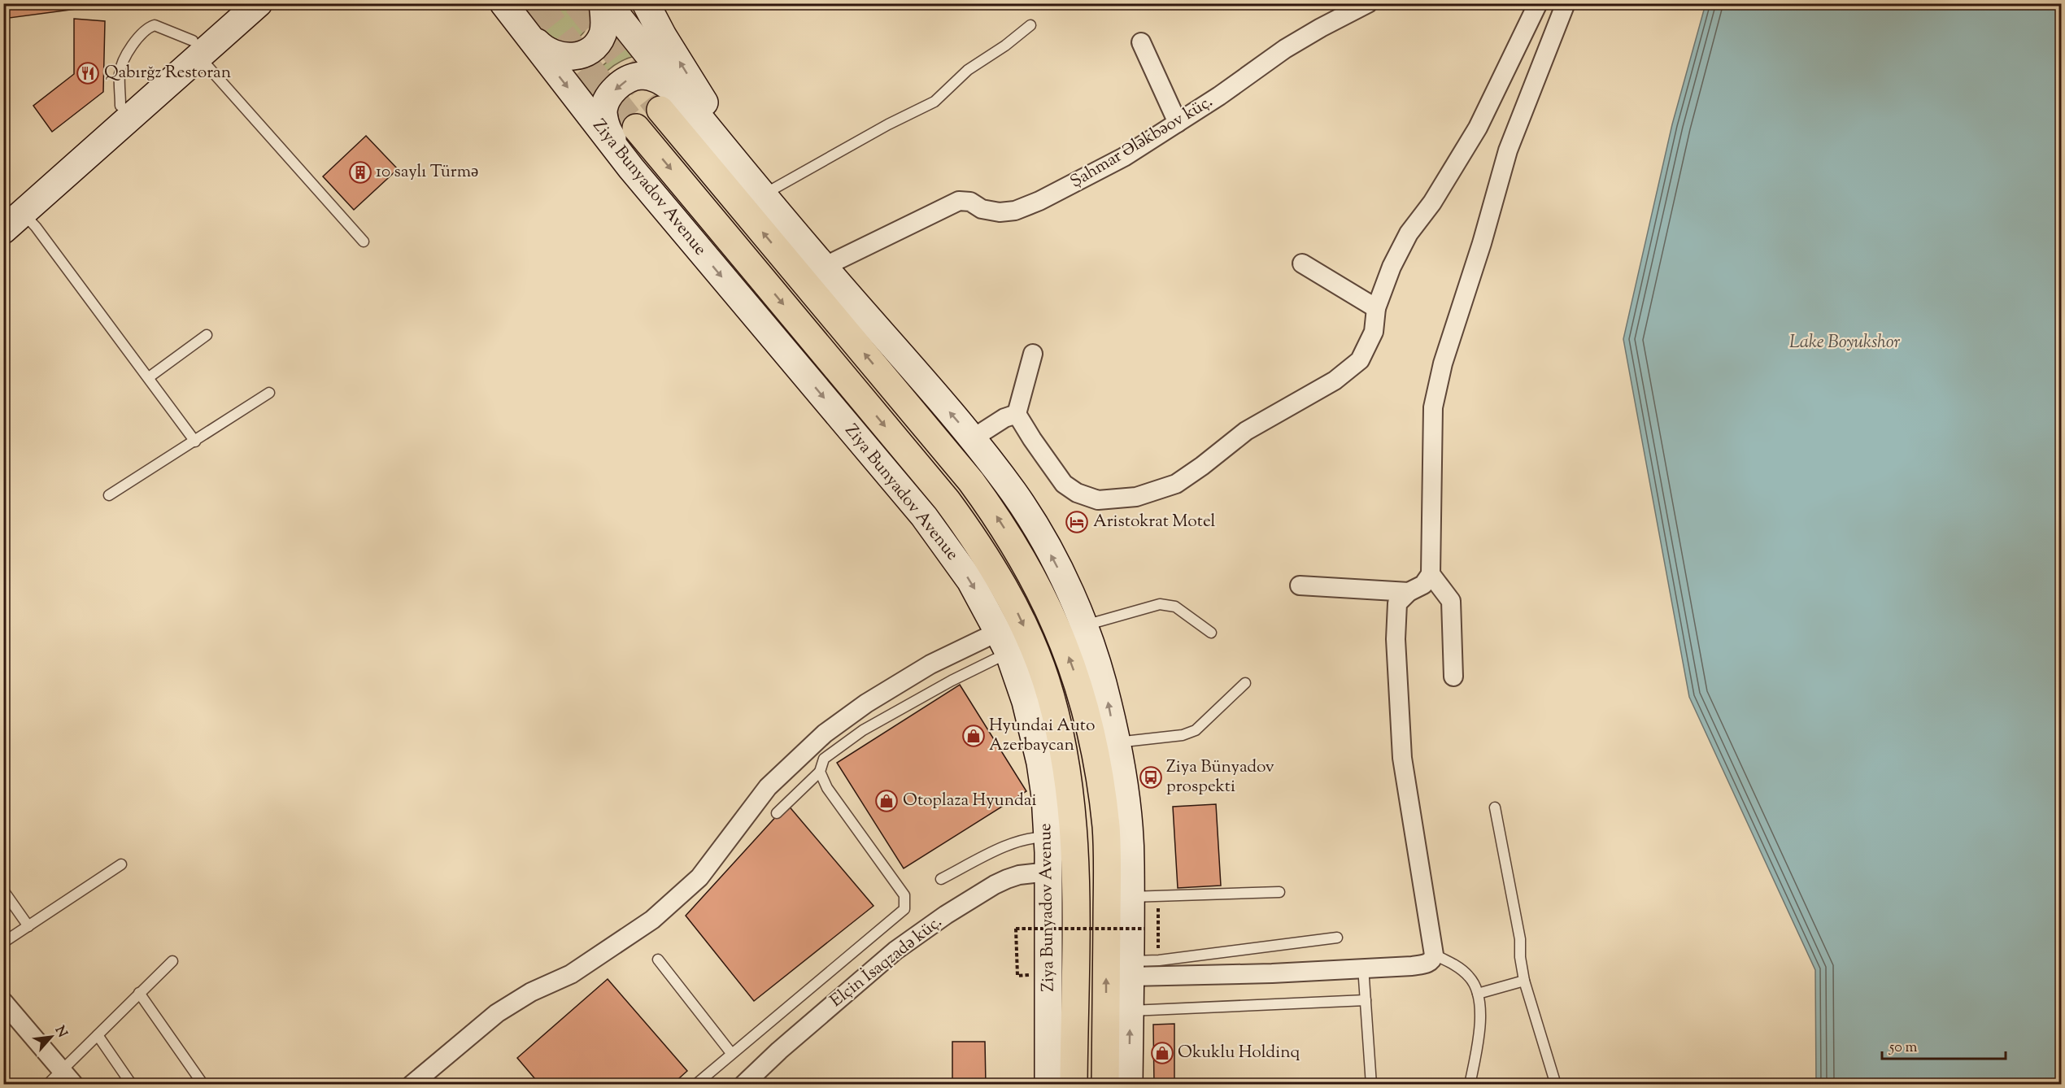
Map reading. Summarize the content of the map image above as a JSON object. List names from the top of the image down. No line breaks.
{"streets":{"main road":["Ziya Bunyadov Avenue"],"street":["Şahmar Ələkbəov küç.","Elçin İsaqzadə küç."]},"crossings":[["Ziya Bunyadov Avenue","Elçin İsaqzadə küç."]],"water":["Lake Boyukshor"],"places":{"restaurant":["Qabırğz Restoran"],"building":["10 saylı Türmə"],"hotel":["Aristokrat Motel"],"shop":["Hyundai Auto Azerbaycan","Otoplaza Hyundai","Okuklu Holdinq"],"bus stop":["Ziya Bünyadov prospekti"]},"scale_bar":"50 m","north":"top right"}
